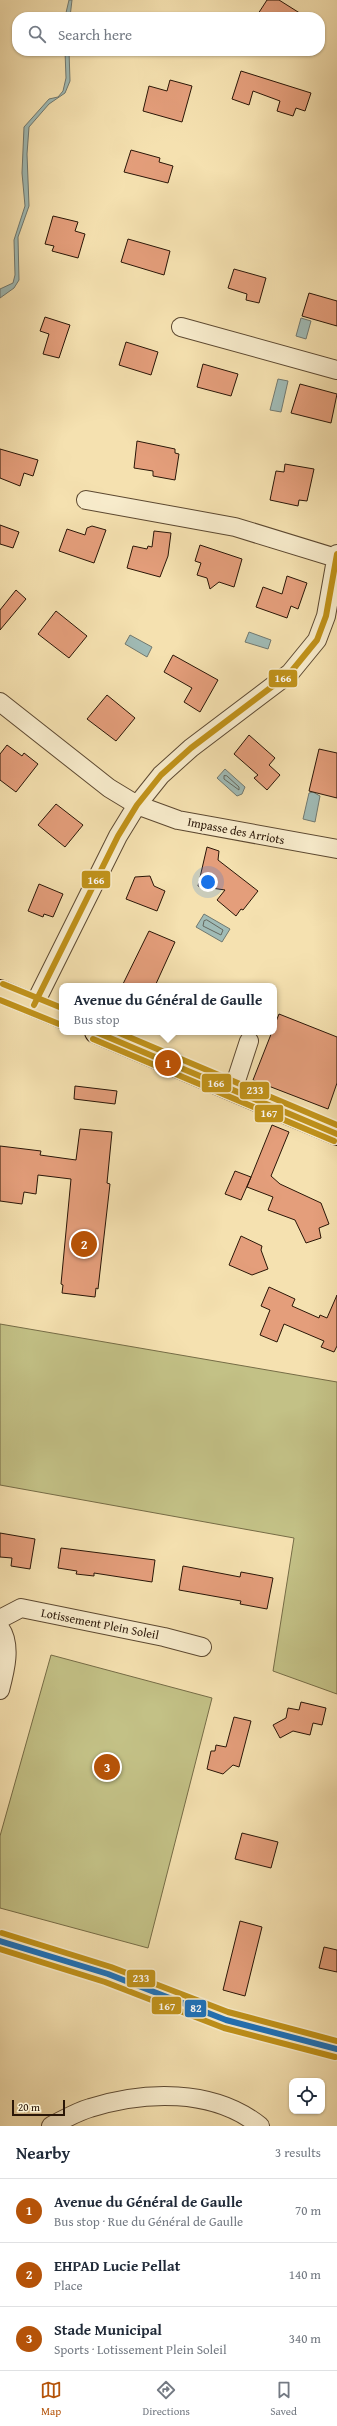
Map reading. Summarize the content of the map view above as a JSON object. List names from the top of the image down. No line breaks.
{"streets":{"street":["Impasse des Arriots","Lotissement Plein Soleil"]},"lines":["transit line 166","transit line 233","transit line 167","transit line 82"],"scale_bar":"20 m","page":{"search":"Search here","popup":["Avenue du Général de Gaulle","Bus stop"],"pins":["1","2","3"],"scale":"20 m","heading":["Nearby","3 results"],"list":[{"mark":"1","name":"Avenue du Général de Gaulle","note":"Bus stop · Rue du Général de Gaulle","value":"70 m"},{"mark":"2","name":"EHPAD Lucie Pellat","note":"Place","value":"140 m"},{"mark":"3","name":"Stade Municipal","note":"Sports · Lotissement Plein Soleil","value":"340 m"}],"nav":["Map","Directions","Saved"]}}
